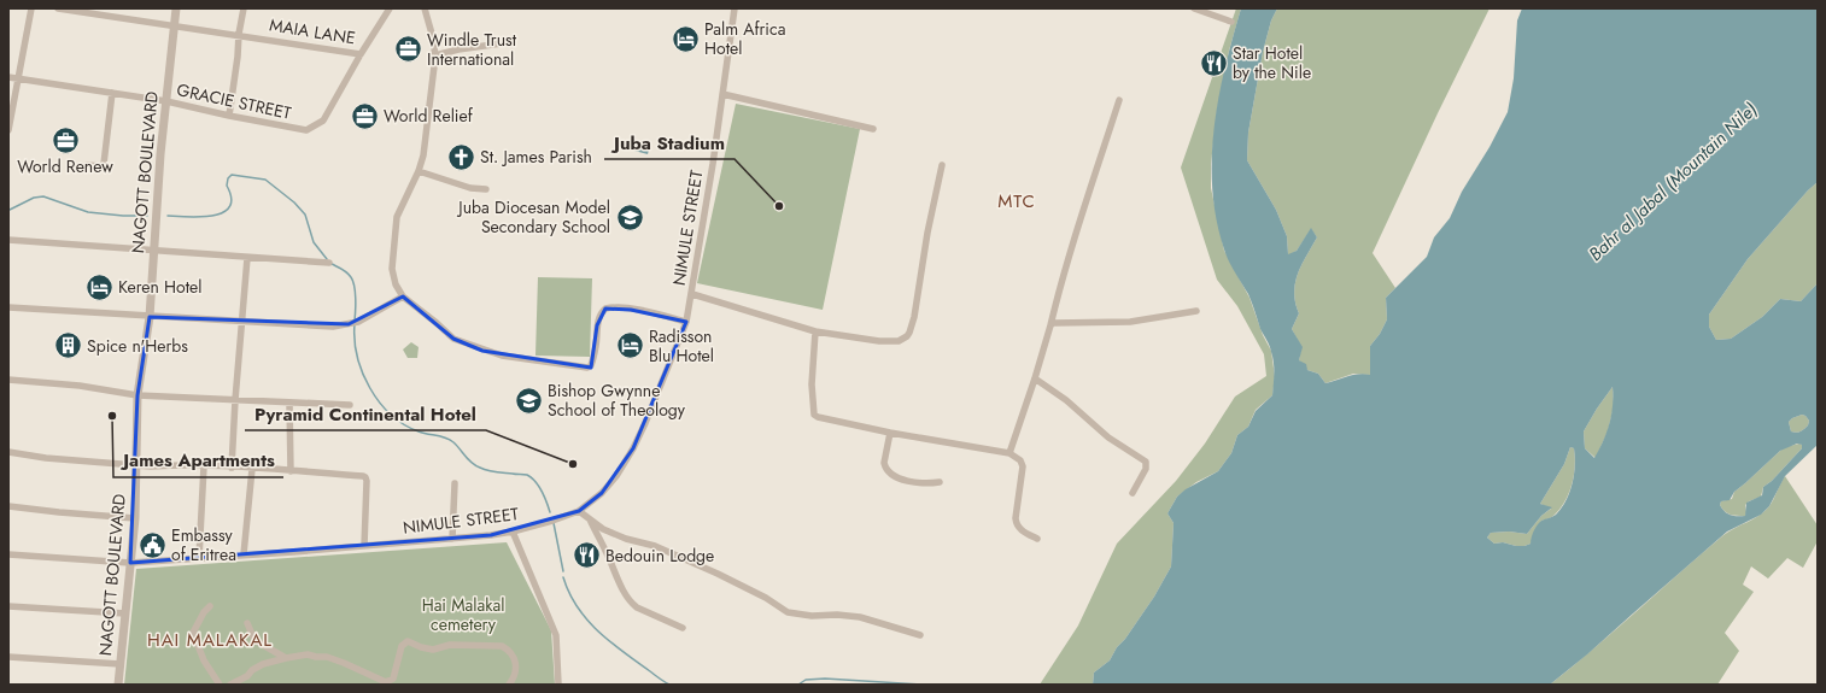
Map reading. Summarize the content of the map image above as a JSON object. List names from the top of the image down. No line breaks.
{"streets":{"street":["MAIA LANE","GRACIE STREET","NAGOTT BOULEVARD","NIMULE STREET"]},"crossings":[["MAIA LANE","GRACIE STREET"],["MAIA LANE","NAGOTT BOULEVARD"],["GRACIE STREET","NAGOTT BOULEVARD"],["NAGOTT BOULEVARD","NIMULE STREET"]],"districts":["MTC","HAI MALAKAL"],"water":["Bahr al Jabal (Mountain Nile)"],"parks":["Hai Malakal cemetery"],"places":{"hotel":["Palm Africa Hotel","Keren Hotel","Radisson Blu Hotel"],"office":["Windle Trust International","World Relief","World Renew"],"restaurant":["Star Hotel by the Nile","Bedouin Lodge"],"church":["St. James Parish"],"other":["Juba Stadium","James Apartments","Pyramid Continental Hotel"],"school or university":["Juba Diocesan Model Secondary School","Bishop Gwynne School of Theology"],"building":["Spice n'Herbs"],"public building":["Embassy of Eritrea"]}}
